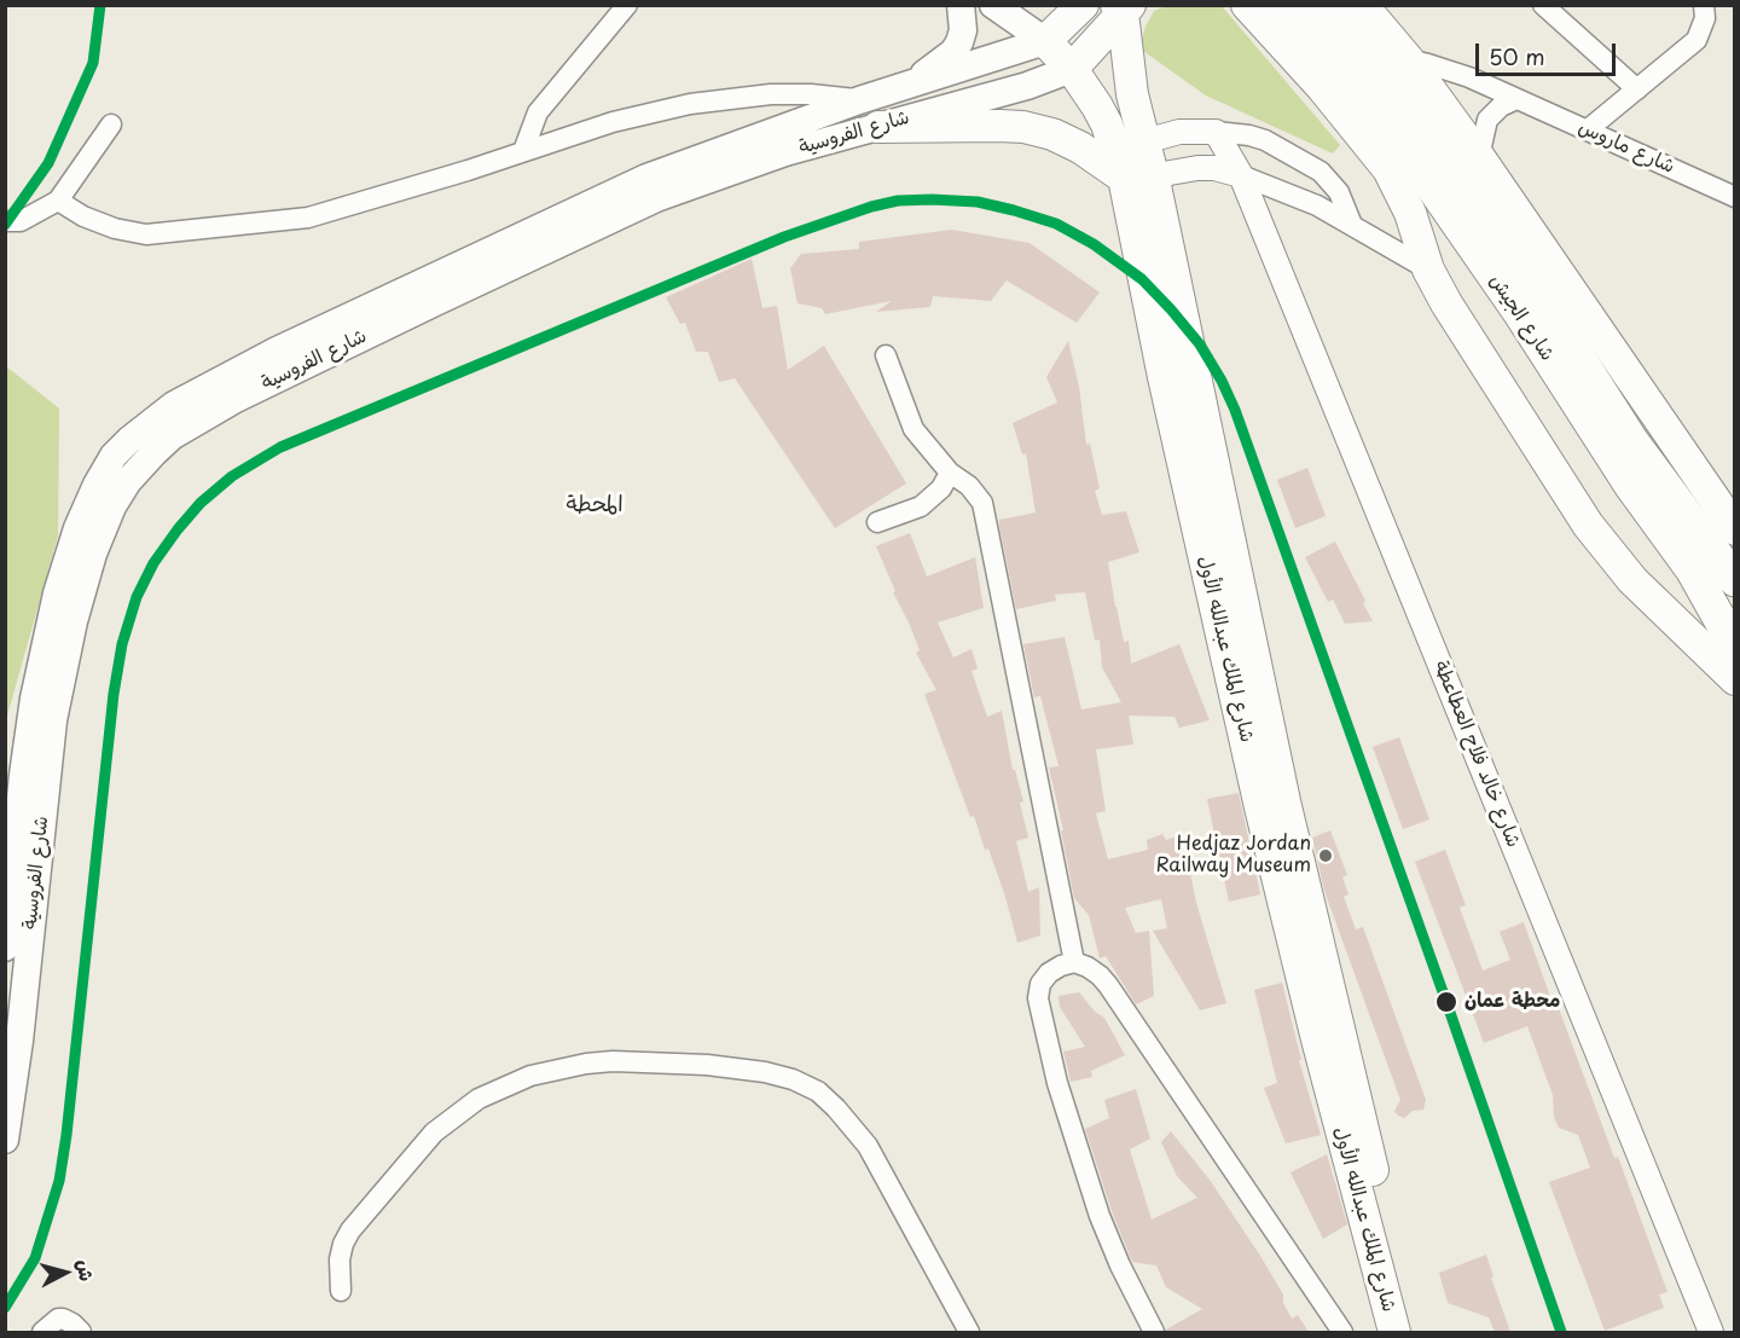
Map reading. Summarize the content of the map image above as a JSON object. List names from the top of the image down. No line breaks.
{"streets":{"highway":["شارع الجيش"],"main road":["شارع الفروسية","شارع الملك عبدالله الأول"],"street":["شارع ماروس","شارع خالد فلاح العطاعطة"]},"crossings":[["شارع الفروسية","شارع الملك عبدالله الأول"]],"districts":["المحطة"],"places":["Hedjaz Jordan Railway Museum","محطة عمان"],"scale_bar":"50 m","north":"right"}
